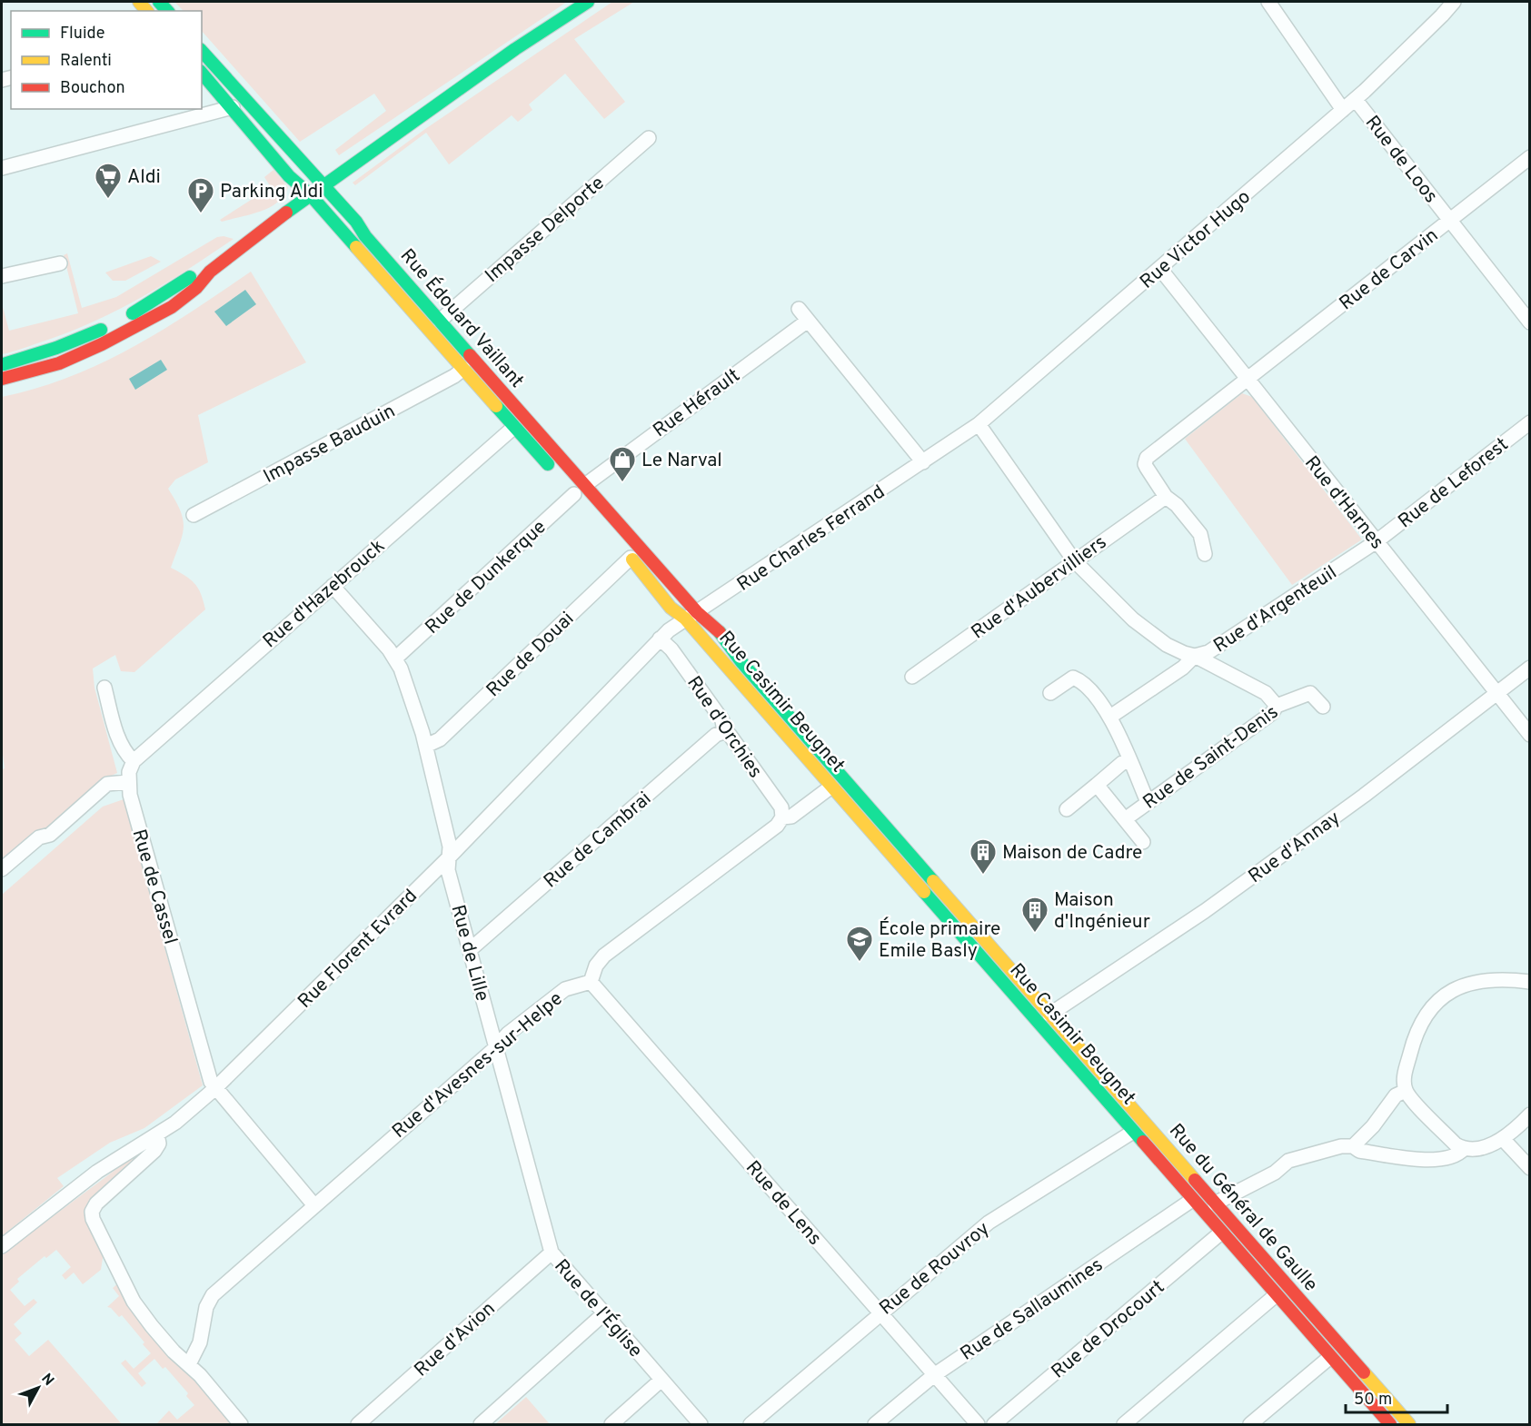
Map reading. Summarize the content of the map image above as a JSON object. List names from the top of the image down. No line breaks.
{"streets":{"main road":["Rue Édouard Vaillant","Rue Casimir Beugnet","Rue du Général de Gaulle"],"street":["Rue de Loos","Impasse Delporte","Rue Victor Hugo","Rue de Carvin","Rue Hérault","Impasse Bauduin","Rue de Leforest","Rue d'Harnes","Rue Charles Ferrand","Rue de Dunkerque","Rue d'Aubervilliers","Rue d'Hazebrouck","Rue d'Argenteuil","Rue de Douai","Rue d'Orchies","Rue de Saint-Denis","Rue de Cambrai","Rue d'Annay","Rue de Cassel","Rue Florent Evrard","Rue de Lille","Rue d'Avesnes-sur-Helpe","Rue de Lens","Rue de Rouvroy","Rue de l'Église","Rue de Sallaumines","Rue de Drocourt","Rue d'Avion"]},"crossings":[["Rue de Loos","Rue Victor Hugo"],["Rue de Loos","Rue de Carvin"],["Impasse Delporte","Rue Édouard Vaillant"],["Rue Victor Hugo","Rue d'Harnes"],["Rue Victor Hugo","Rue Charles Ferrand"],["Rue Victor Hugo","Rue d'Argenteuil"],["Rue de Carvin","Rue d'Harnes"],["Rue Édouard Vaillant","Rue Hérault"],["Rue Édouard Vaillant","Impasse Bauduin"],["Rue Édouard Vaillant","Rue Charles Ferrand"],["Rue Édouard Vaillant","Rue de Dunkerque"],["Rue Édouard Vaillant","Rue d'Hazebrouck"],["Rue Édouard Vaillant","Rue Casimir Beugnet"],["Rue Édouard Vaillant","Rue Florent Evrard"],["Rue Hérault","Rue de Dunkerque"],["Rue de Leforest","Rue d'Harnes"],["Rue de Leforest","Rue d'Argenteuil"],["Rue d'Harnes","Rue d'Argenteuil"],["Rue d'Harnes","Rue d'Annay"],["Rue Charles Ferrand","Rue Casimir Beugnet"],["Rue Charles Ferrand","Rue Florent Evrard"],["Rue de Dunkerque","Rue de Lille"],["Rue d'Aubervilliers","Rue d'Argenteuil"],["Rue d'Hazebrouck","Rue de Cassel"],["Rue de Douai","Rue de Lille"],["Rue Casimir Beugnet","Rue d'Annay"],["Rue Casimir Beugnet","Rue Florent Evrard"],["Rue Casimir Beugnet","Rue du Général de Gaulle"],["Rue Casimir Beugnet","Rue de Rouvroy"],["Rue Casimir Beugnet","Rue de Sallaumines"],["Rue Casimir Beugnet","Rue de Drocourt"],["Rue d'Orchies","Rue de Cambrai"],["Rue d'Orchies","Rue Florent Evrard"],["Rue de Cambrai","Rue de Lille"],["Rue d'Annay","Rue du Général de Gaulle"],["Rue de Cassel","Rue Florent Evrard"],["Rue Florent Evrard","Rue de Lille"],["Rue de Lille","Rue d'Avesnes-sur-Helpe"],["Rue de Lille","Rue de l'Église"],["Rue d'Avesnes-sur-Helpe","Rue de Lens"],["Rue d'Avesnes-sur-Helpe","Rue de l'Église"],["Rue de Lens","Rue de Rouvroy"],["Rue de Lens","Rue de Sallaumines"],["Rue de l'Église","Rue d'Avion"]],"places":{"supermarket":["Aldi"],"parking":["Parking Aldi"],"shop":["Le Narval"],"building":["Maison de Cadre","Maison d'Ingénieur"],"school or university":["École primaire Emile Basly"]},"legend":["Fluide","Ralenti","Bouchon"],"scale_bar":"50 m","north":"top right"}
